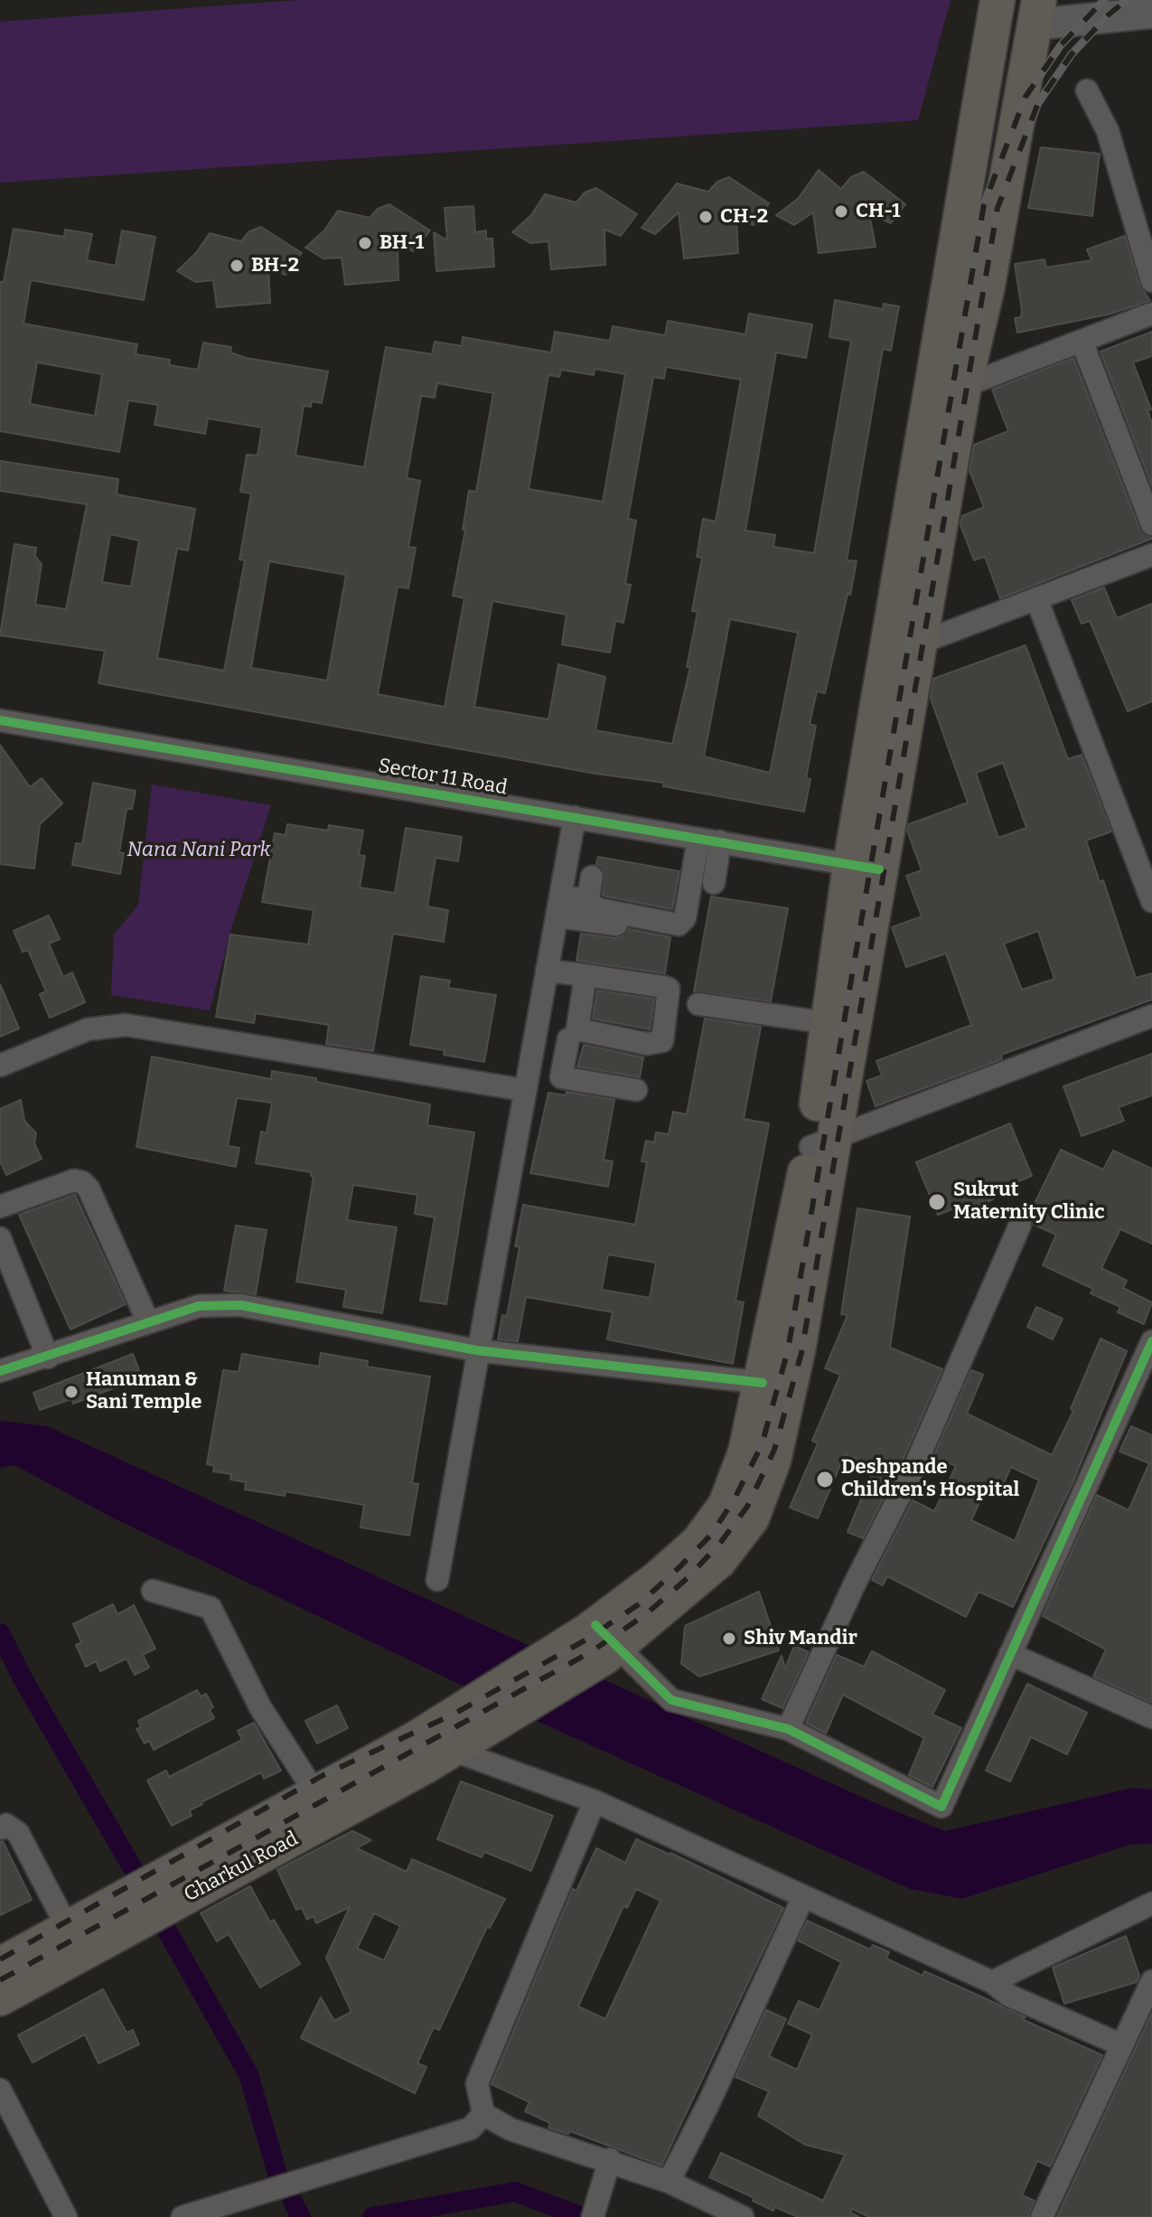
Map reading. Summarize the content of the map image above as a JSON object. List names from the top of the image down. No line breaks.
{"streets":{"main road":["Gharkul Road"],"street":["Sector 11 Road"]},"parks":["Nana Nani Park"],"places":["CH-1","CH-2","BH-1","BH-2","Sukrut Maternity Clinic","Hanuman & Sani Temple","Deshpande Children's Hospital","Shiv Mandir"]}
